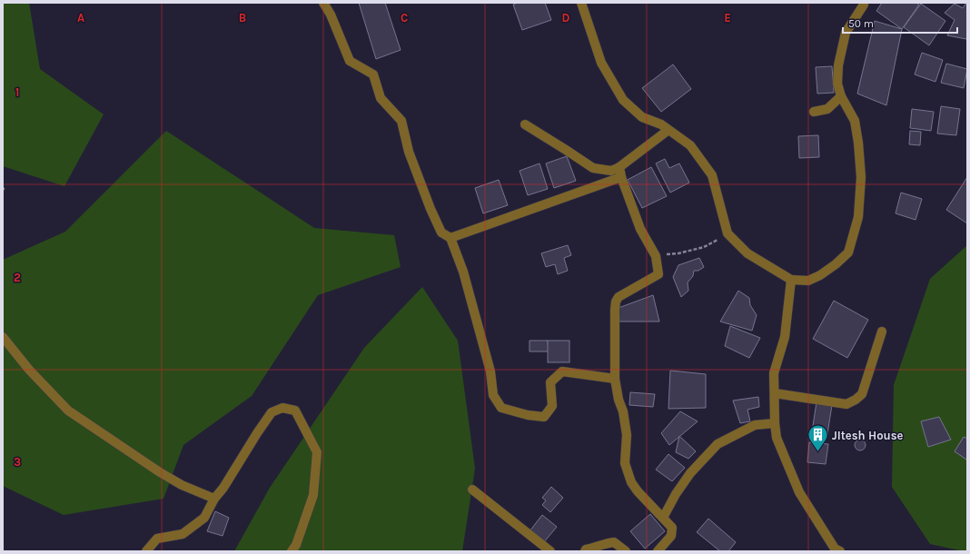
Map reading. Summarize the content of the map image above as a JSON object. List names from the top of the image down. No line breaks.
{"places":{"building":["JItesh House"]},"scale_bar":"50 m","grid":{"columns":["A","B","C","D","E"],"rows":["1","2","3"]}}
